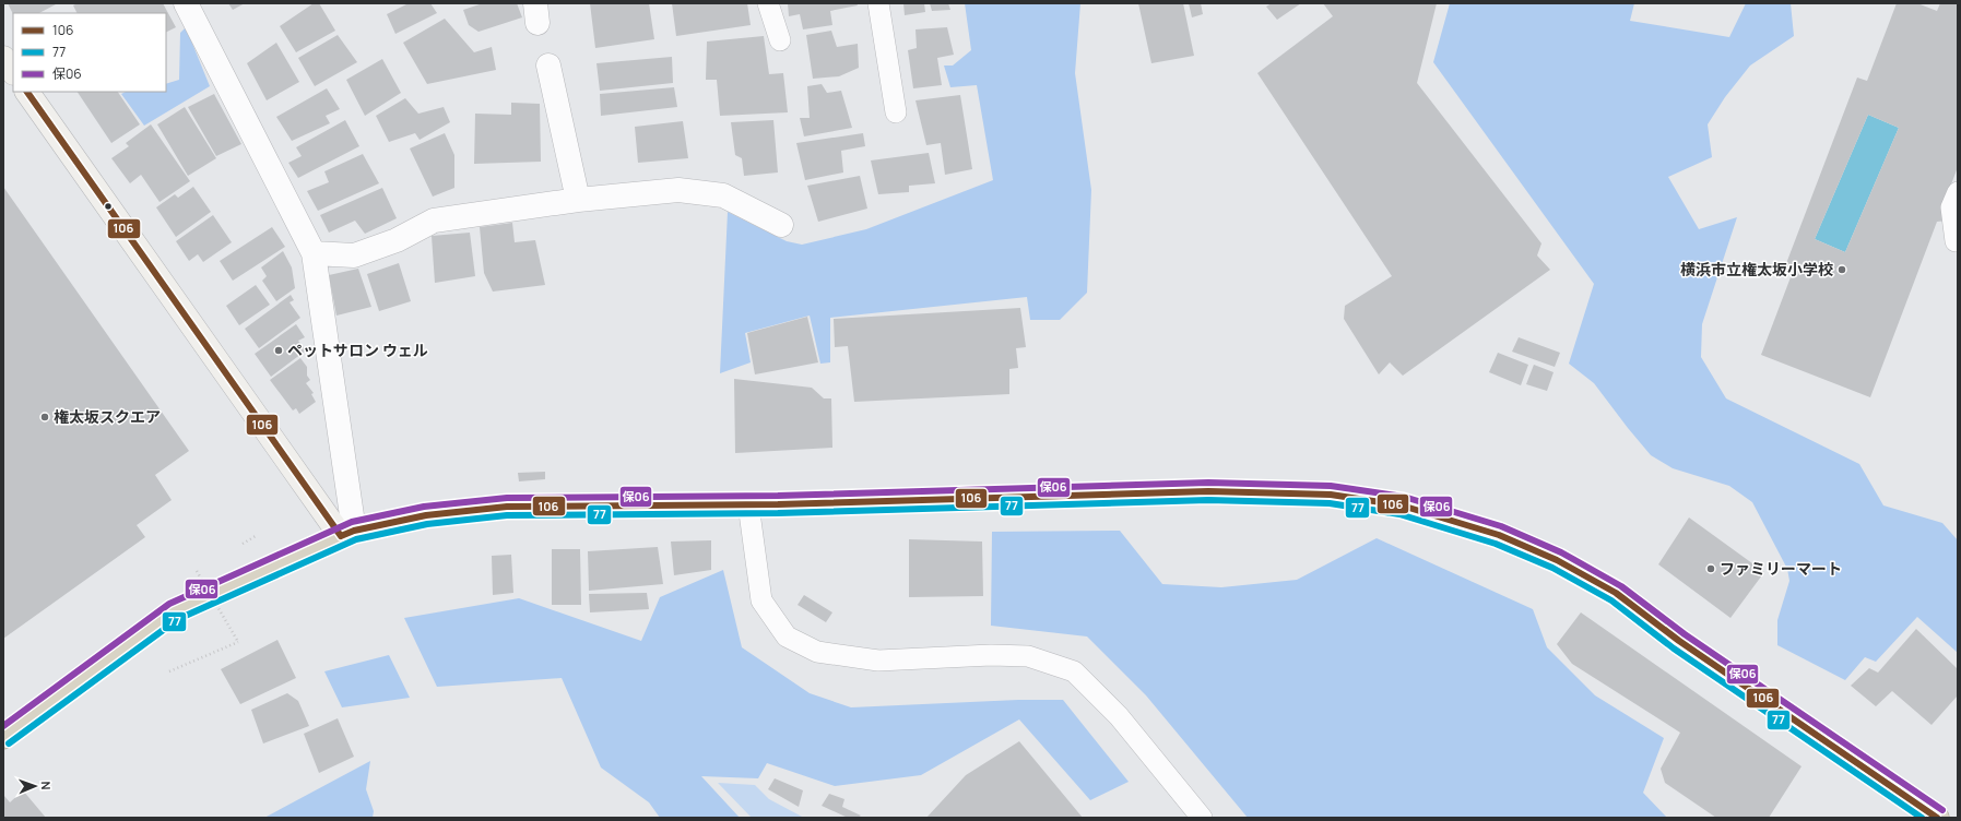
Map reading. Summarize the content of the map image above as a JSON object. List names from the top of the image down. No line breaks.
{"places":["横浜市立権太坂小学校","ペットサロン ウェル","権太坂スクエア","ファミリーマート"],"lines":["transit line 106","transit line 保06","transit line 77"],"legend":["106","77","保06"],"north":"right"}
